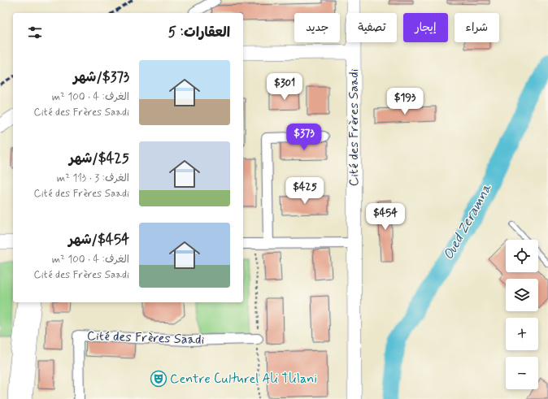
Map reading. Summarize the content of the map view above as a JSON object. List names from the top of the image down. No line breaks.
{"streets":{"main road":["Cité des Frères Saadi"]},"water":["Oued Zeramna"],"places":{"theatre":["Centre Culturel Ali Tlilani"]},"page":{"chip":["شراء","إيجار","تصفية","جديد"],"heading":"العقارات: 5","list":[{"name":"$373/شهر","note":"الغرف: 4 · 100 m² · Cité des Frères Saadi"},{"name":"$425/شهر","note":"الغرف: 3 · 113 m² · Cité des Frères Saadi"},{"name":"$454/شهر","note":"الغرف: 4 · 100 m² · Cité des Frères Saadi"}],"price":["$301","$193","$373","$425","$454"],"map_buttons":["+","−"]}}
